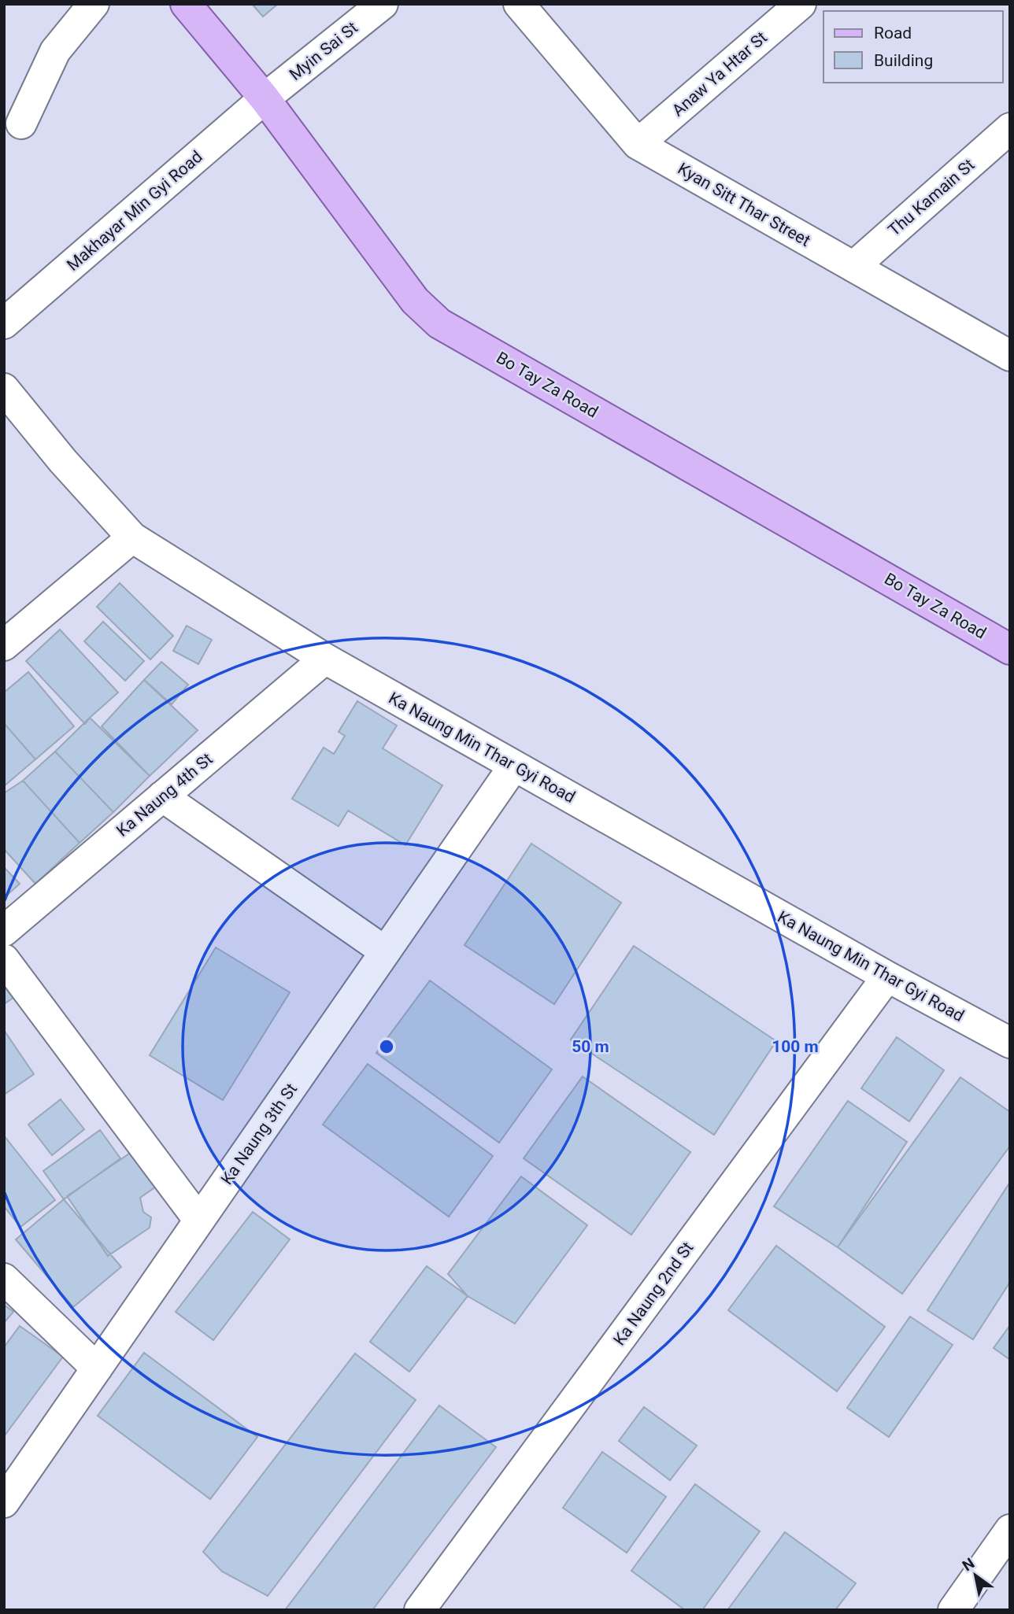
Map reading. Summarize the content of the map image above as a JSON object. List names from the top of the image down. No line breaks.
{"streets":{"main road":["Bo Tay Za Road"],"street":["Myin Sai St","Anaw Ya Htar St","Thu Kamain St","Kyan Sitt Thar Street","Makhayar Min Gyi Road","Ka Naung Min Thar Gyi Road","Ka Naung 4th St","Ka Naung 3th St","Ka Naung 2nd St"]},"crossings":[["Myin Sai St","Makhayar Min Gyi Road"],["Myin Sai St","Bo Tay Za Road"],["Anaw Ya Htar St","Kyan Sitt Thar Street"],["Thu Kamain St","Kyan Sitt Thar Street"],["Makhayar Min Gyi Road","Bo Tay Za Road"],["Ka Naung Min Thar Gyi Road","Ka Naung 4th St"],["Ka Naung Min Thar Gyi Road","Ka Naung 3th St"],["Ka Naung Min Thar Gyi Road","Ka Naung 2nd St"]],"legend":["Road","Building"],"north":"top left","rings":["50 m","100 m"]}
